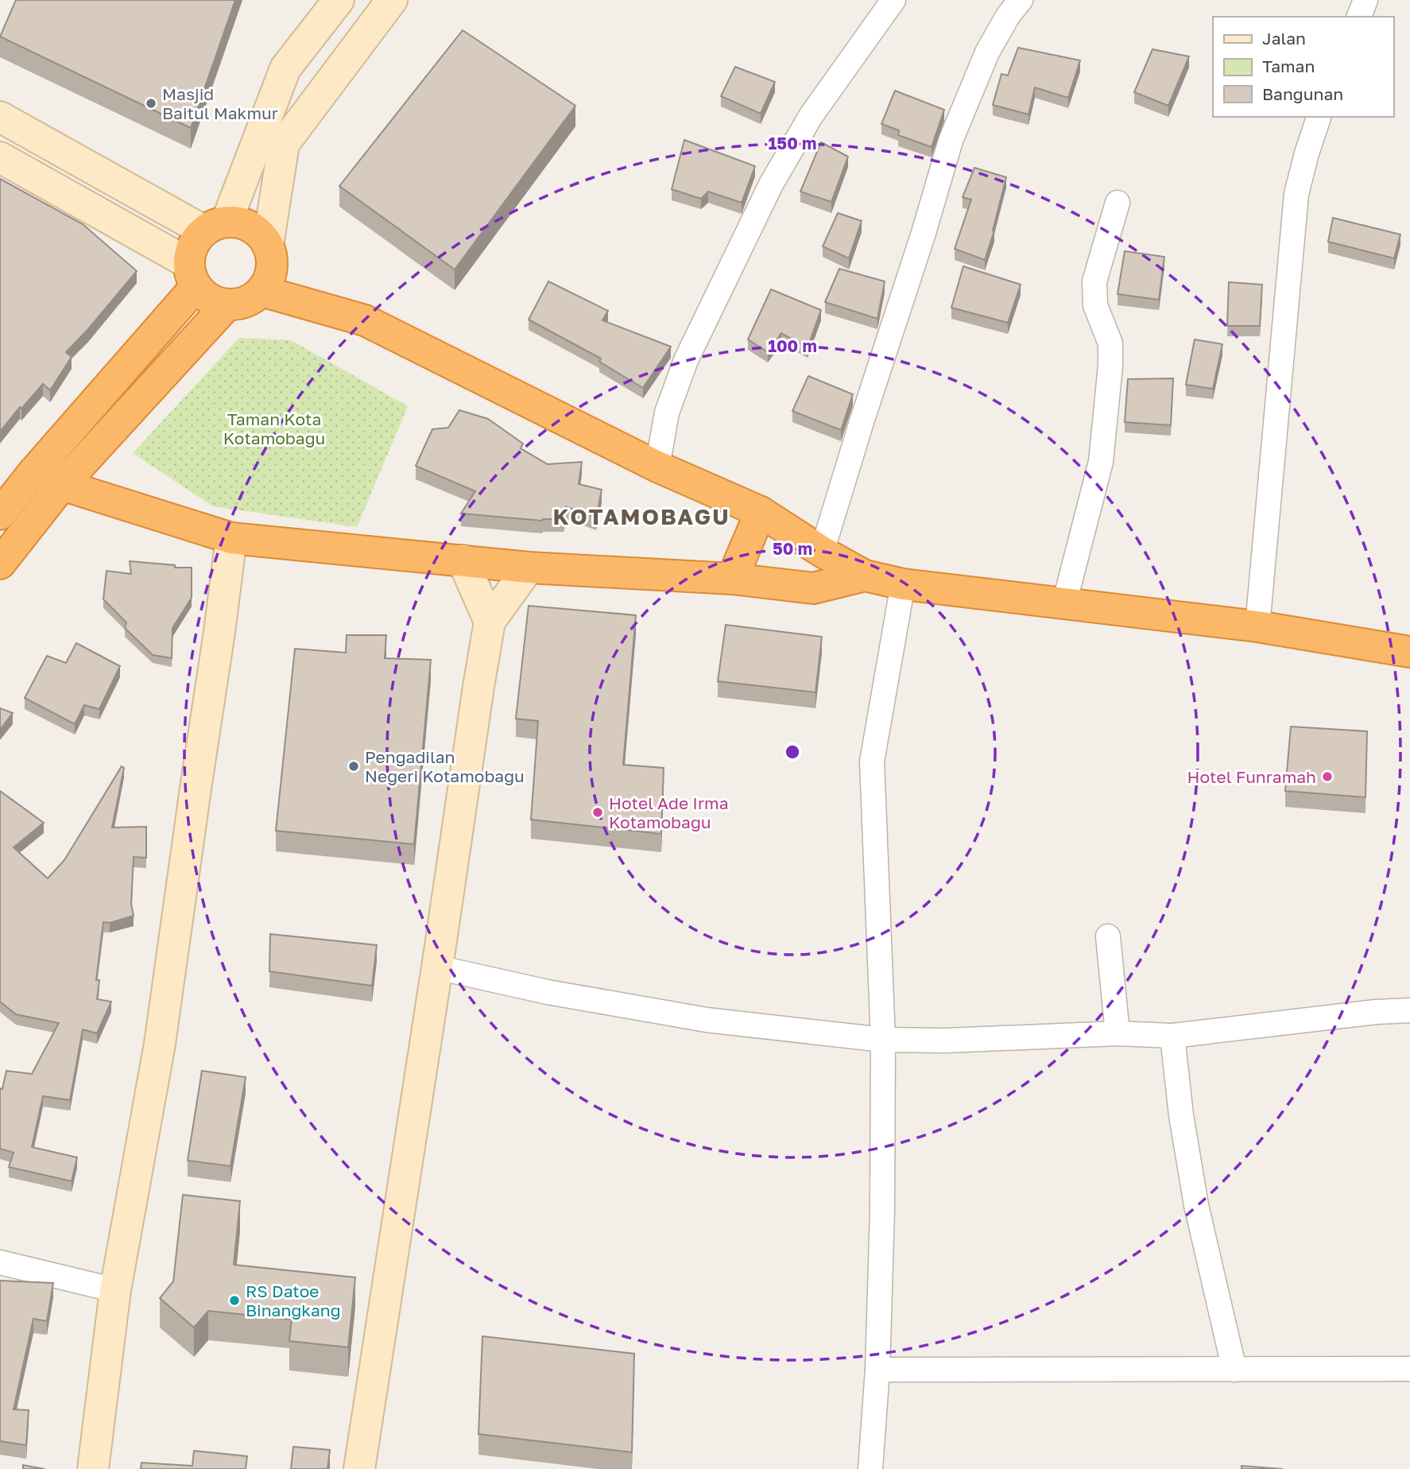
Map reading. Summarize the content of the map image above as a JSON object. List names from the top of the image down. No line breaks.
{"districts":["KOTAMOBAGU"],"parks":["Taman Kota Kotamobagu"],"places":["Masjid Baitul Makmur","Pengadilan Negeri Kotamobagu","Hotel Funramah","Hotel Ade Irma Kotamobagu","RS Datoe Binangkang"],"legend":["Jalan","Taman","Bangunan"],"rings":["150 m","100 m","50 m"]}
